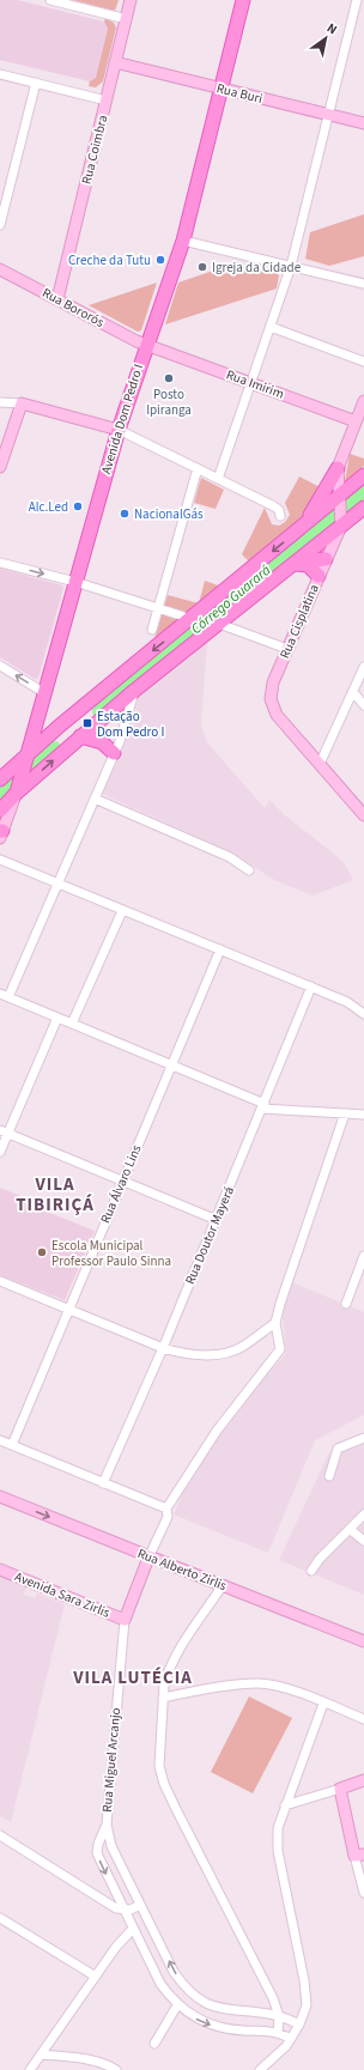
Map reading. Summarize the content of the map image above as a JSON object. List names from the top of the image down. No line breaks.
{"streets":{"main road":["Avenida Dom Pedro I"],"street":["Rua Buri","Rua Coimbra","Rua Bororós","Rua Imirim","Rua Cisplatina","Rua Álvaro Lins","Rua Doutor Mayerá","Rua Alberto Zirlis","Avenida Sara Zirlis","Rua Miguel Arcanjo"]},"crossings":[["Rua Buri","Rua Coimbra"],["Rua Buri","Avenida Dom Pedro I"],["Rua Coimbra","Rua Bororós"],["Rua Bororós","Rua Imirim"],["Rua Bororós","Avenida Dom Pedro I"],["Rua Imirim","Avenida Dom Pedro I"],["Rua Imirim","Rua Cisplatina"],["Rua Alberto Zirlis","Rua Miguel Arcanjo"],["Avenida Sara Zirlis","Rua Miguel Arcanjo"]],"districts":["VILA TIBIRIÇÁ","VILA LUTÉCIA"],"water":["Córrego Guarará"],"places":{"other":["Creche da Tutu","Igreja da Cidade","Posto Ipiranga","Alc.Led","NacionalGás","Escola Municipal Professor Paulo Sinna"],"transit":["Estação Dom Pedro I"]},"north":"top right"}
